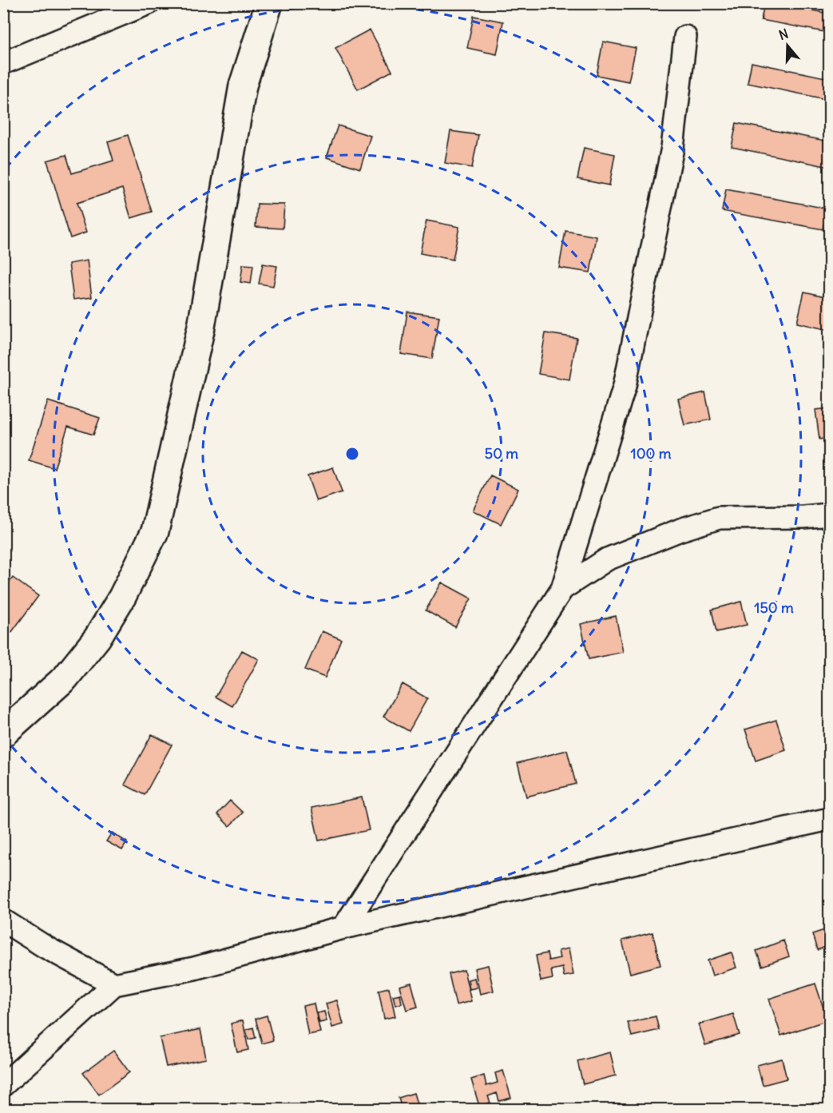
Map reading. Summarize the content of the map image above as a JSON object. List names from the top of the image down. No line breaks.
{"north":"top","rings":["50 m","100 m","150 m"]}
